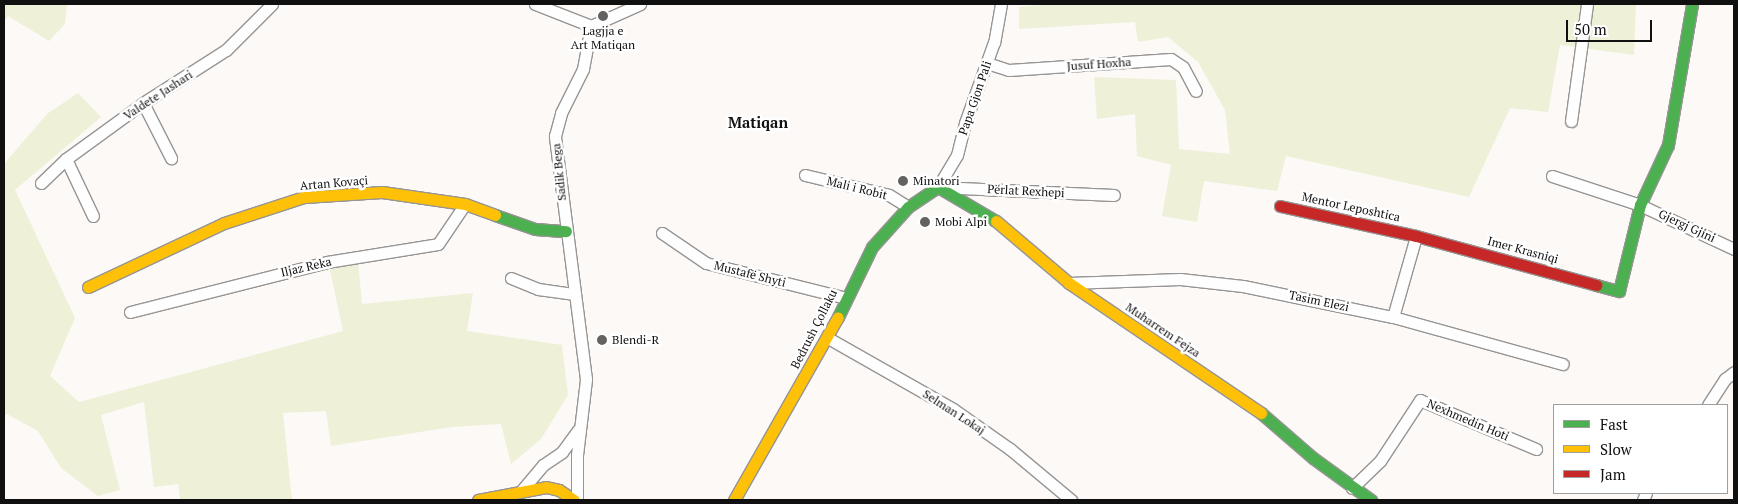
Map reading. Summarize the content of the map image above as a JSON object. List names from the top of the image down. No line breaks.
{"streets":{"street":["Jusuf Hoxha","Valdete Jashari","Papa Gjon Pali","Sadik Bega","Artan Kovaçi","Mali i Robit","Përlat Rexhepi","Mentor Leposhtica","Gjergj Gjini","Imer Krasniqi","Iljaz Reka","Mustafë Shyti","Tasim Elezi","Bedrush Çollaku","Muharrem Fejza","Selman Lokaj","Nexhmedin Hoti"]},"crossings":[["Jusuf Hoxha","Papa Gjon Pali"],["Papa Gjon Pali","Përlat Rexhepi"],["Papa Gjon Pali","Bedrush Çollaku"],["Papa Gjon Pali","Muharrem Fejza"],["Sadik Bega","Artan Kovaçi"],["Artan Kovaçi","Iljaz Reka"],["Mali i Robit","Bedrush Çollaku"],["Përlat Rexhepi","Bedrush Çollaku"],["Përlat Rexhepi","Muharrem Fejza"],["Mentor Leposhtica","Imer Krasniqi"],["Gjergj Gjini","Imer Krasniqi"],["Mustafë Shyti","Bedrush Çollaku"],["Tasim Elezi","Muharrem Fejza"],["Bedrush Çollaku","Muharrem Fejza"],["Bedrush Çollaku","Selman Lokaj"],["Muharrem Fejza","Nexhmedin Hoti"]],"districts":["Matiqan"],"places":["Lagjja e Art Matiqan","Minatori","Mobi Alpi","Blendi-R"],"legend":["Fast","Slow","Jam"],"scale_bar":"50 m"}
